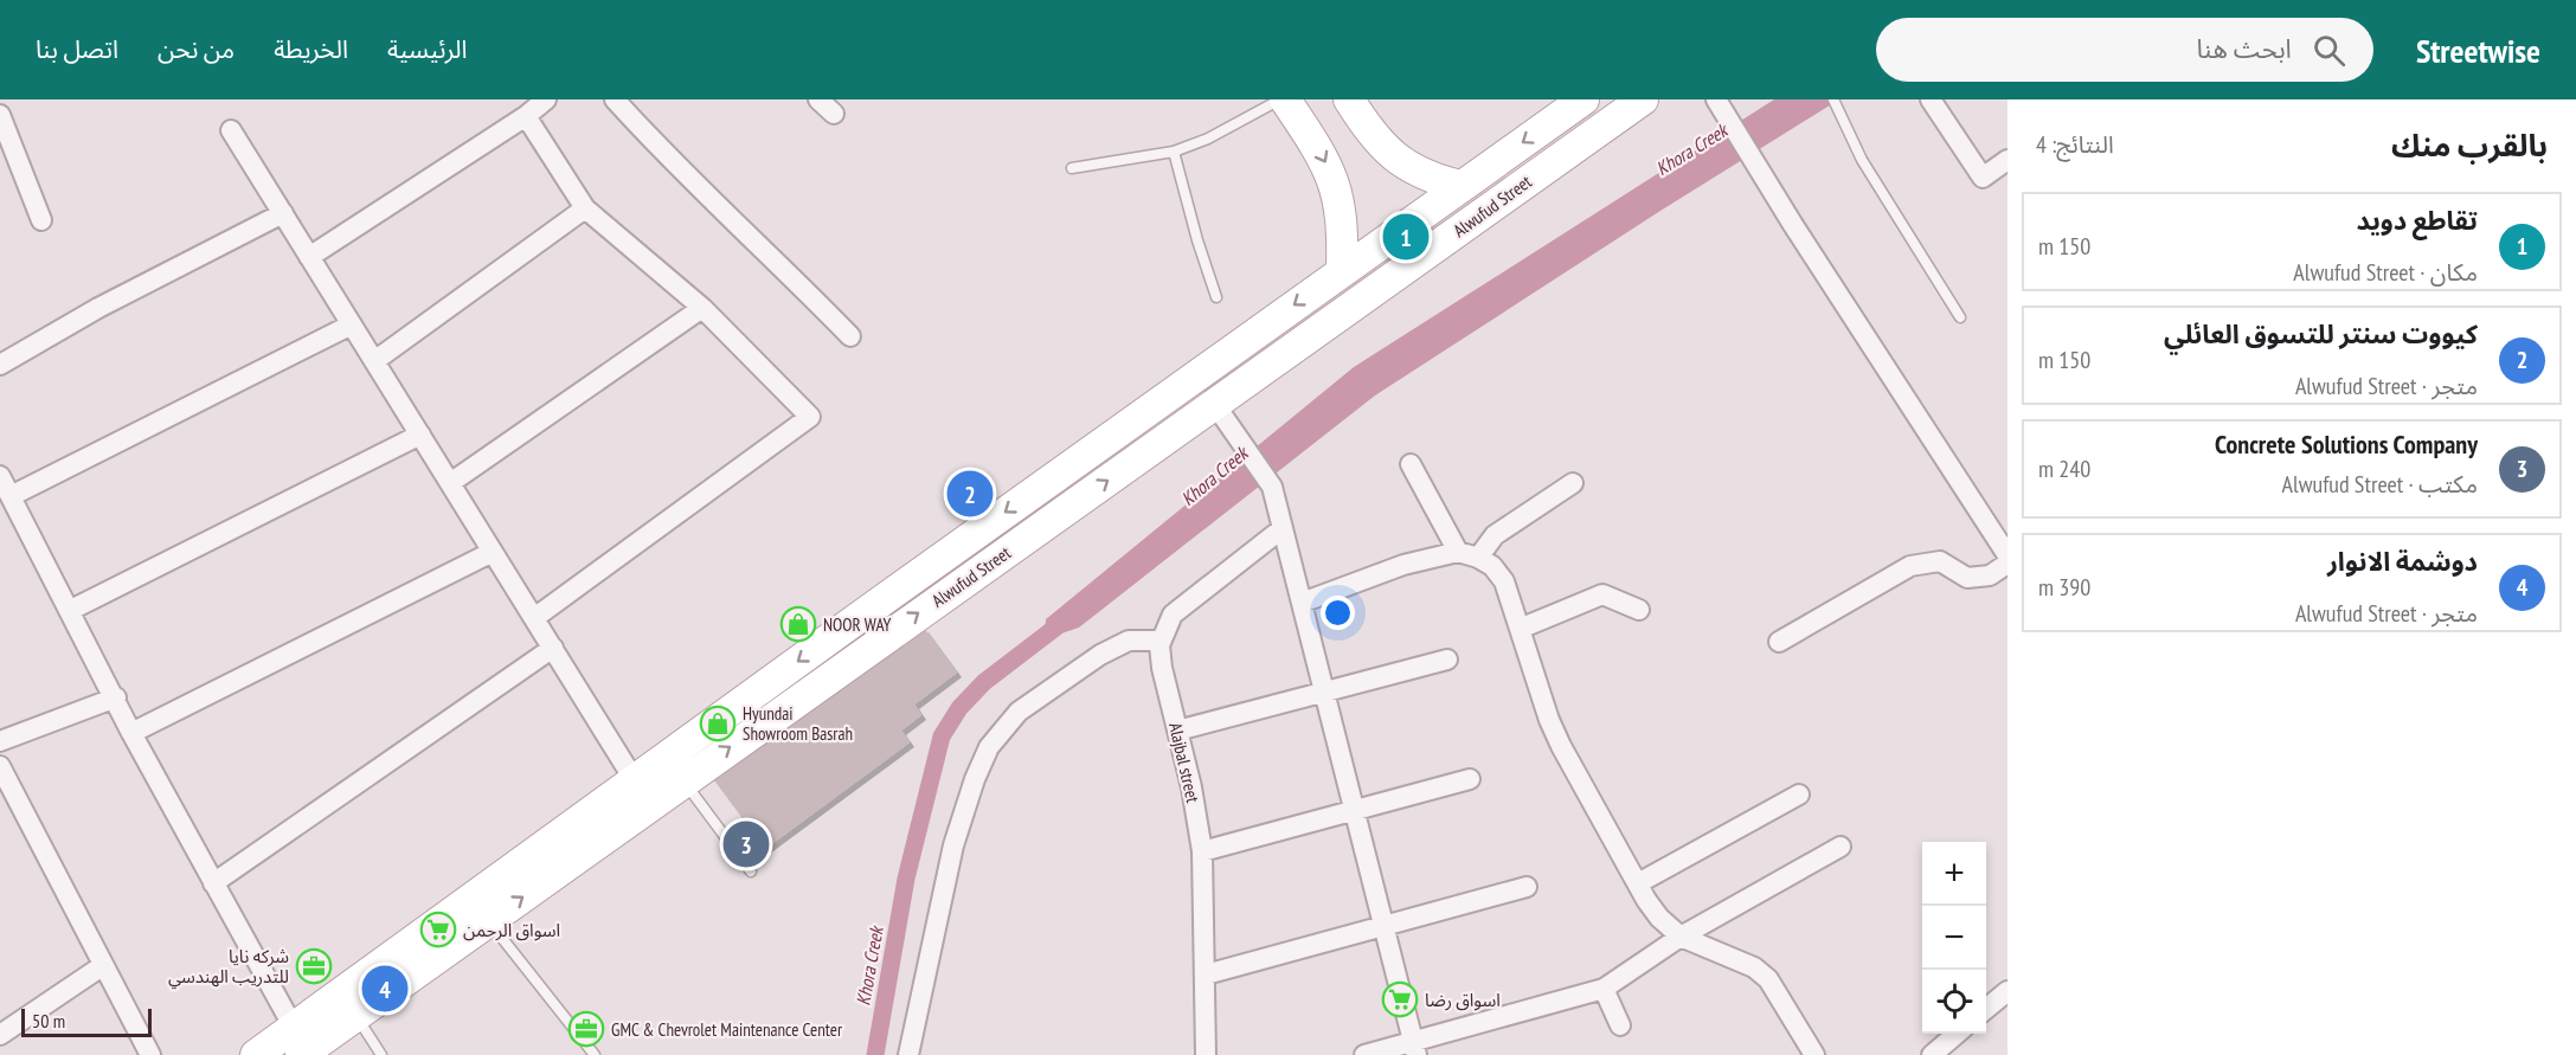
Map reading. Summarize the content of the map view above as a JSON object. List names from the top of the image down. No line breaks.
{"streets":{"main road":["Alwufud Street"],"street":["Alajbal street"]},"water":["Khora Creek"],"places":{"shop":["NOOR WAY","Hyundai Showroom Basrah"],"supermarket":["اسواق الرحمن","اسواق رضا"],"office":["شركه نايا للتدريب الهندسي","GMC & Chevrolet Maintenance Center"]},"scale_bar":"50 m","page":{"header":"Streetwise","search":"ابحث هنا","nav":["الرئيسية","الخريطة","من نحن","اتصل بنا"],"heading":["بالقرب منك","النتائج: 4"],"list":[{"mark":"1","name":"تقاطع دويد","note":"مكان · Alwufud Street","value":"150 m"},{"mark":"2","name":"كيووت سنتر للتسوق العائلي","note":"متجر · Alwufud Street","value":"150 m"},{"mark":"3","name":"Concrete Solutions Company","note":"مكتب · Alwufud Street","value":"240 m"},{"mark":"4","name":"دوشمة الانوار","note":"متجر · Alwufud Street","value":"390 m"}],"pins":["1","2","3","4"],"map_buttons":["+","−"],"scale":"50 m"}}
